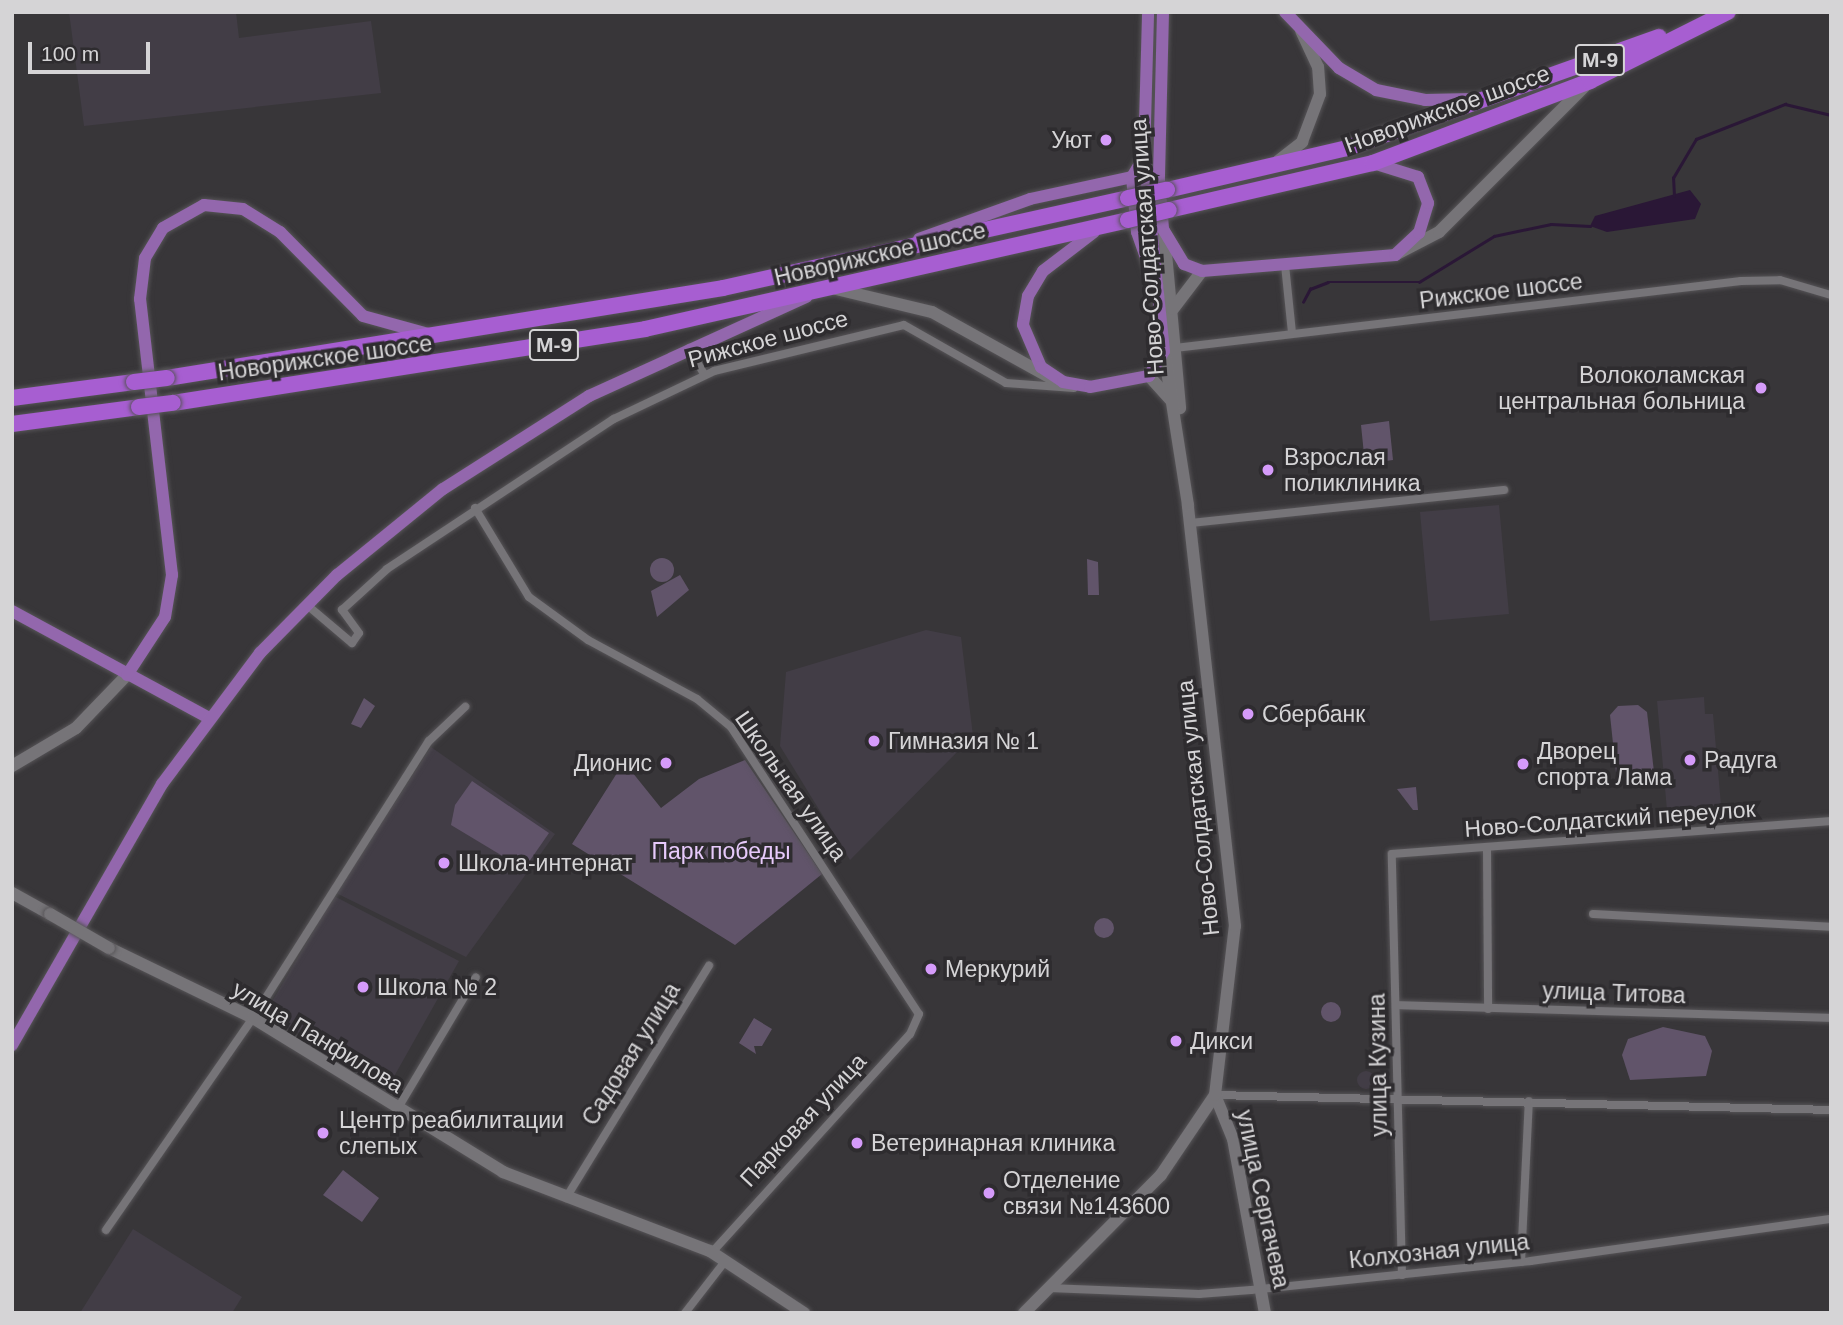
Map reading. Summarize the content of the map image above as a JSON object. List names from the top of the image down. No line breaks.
{"streets":{"highway":["М-9","Новорижское шоссе"],"main road":["Ново-Солдатская улица","улица Панфилова","улица Сергачева"],"street":["Рижское шоссе","Школьная улица","Ново-Солдатский переулок","улица Титова","Садовая улица","улица Кузина","Парковая улица","Колхозная улица"]},"crossings":[["М-9","Новорижское шоссе"],["М-9","Рижское шоссе"],["Ново-Солдатская улица","Рижское шоссе"],["Ново-Солдатская улица","улица Сергачева"],["Ново-Солдатская улица","Колхозная улица"],["Рижское шоссе","Школьная улица"],["Школьная улица","Парковая улица"],["Ново-Солдатский переулок","улица Кузина"],["улица Титова","улица Кузина"],["улица Панфилова","Садовая улица"],["улица Панфилова","Парковая улица"],["улица Кузина","Колхозная улица"],["улица Сергачева","Колхозная улица"]],"parks":["Парк победы"],"places":["Уют","Волоколамская центральная больница","Взрослая поликлиника","Сбербанк","Гимназия № 1","Радуга","Дионис","Дворец спорта Лама","Школа-интернат","Меркурий","Школа № 2","Дикси","Центр реабилитации слепых","Ветеринарная клиника","Отделение связи №143600"],"scale_bar":"100 m"}
